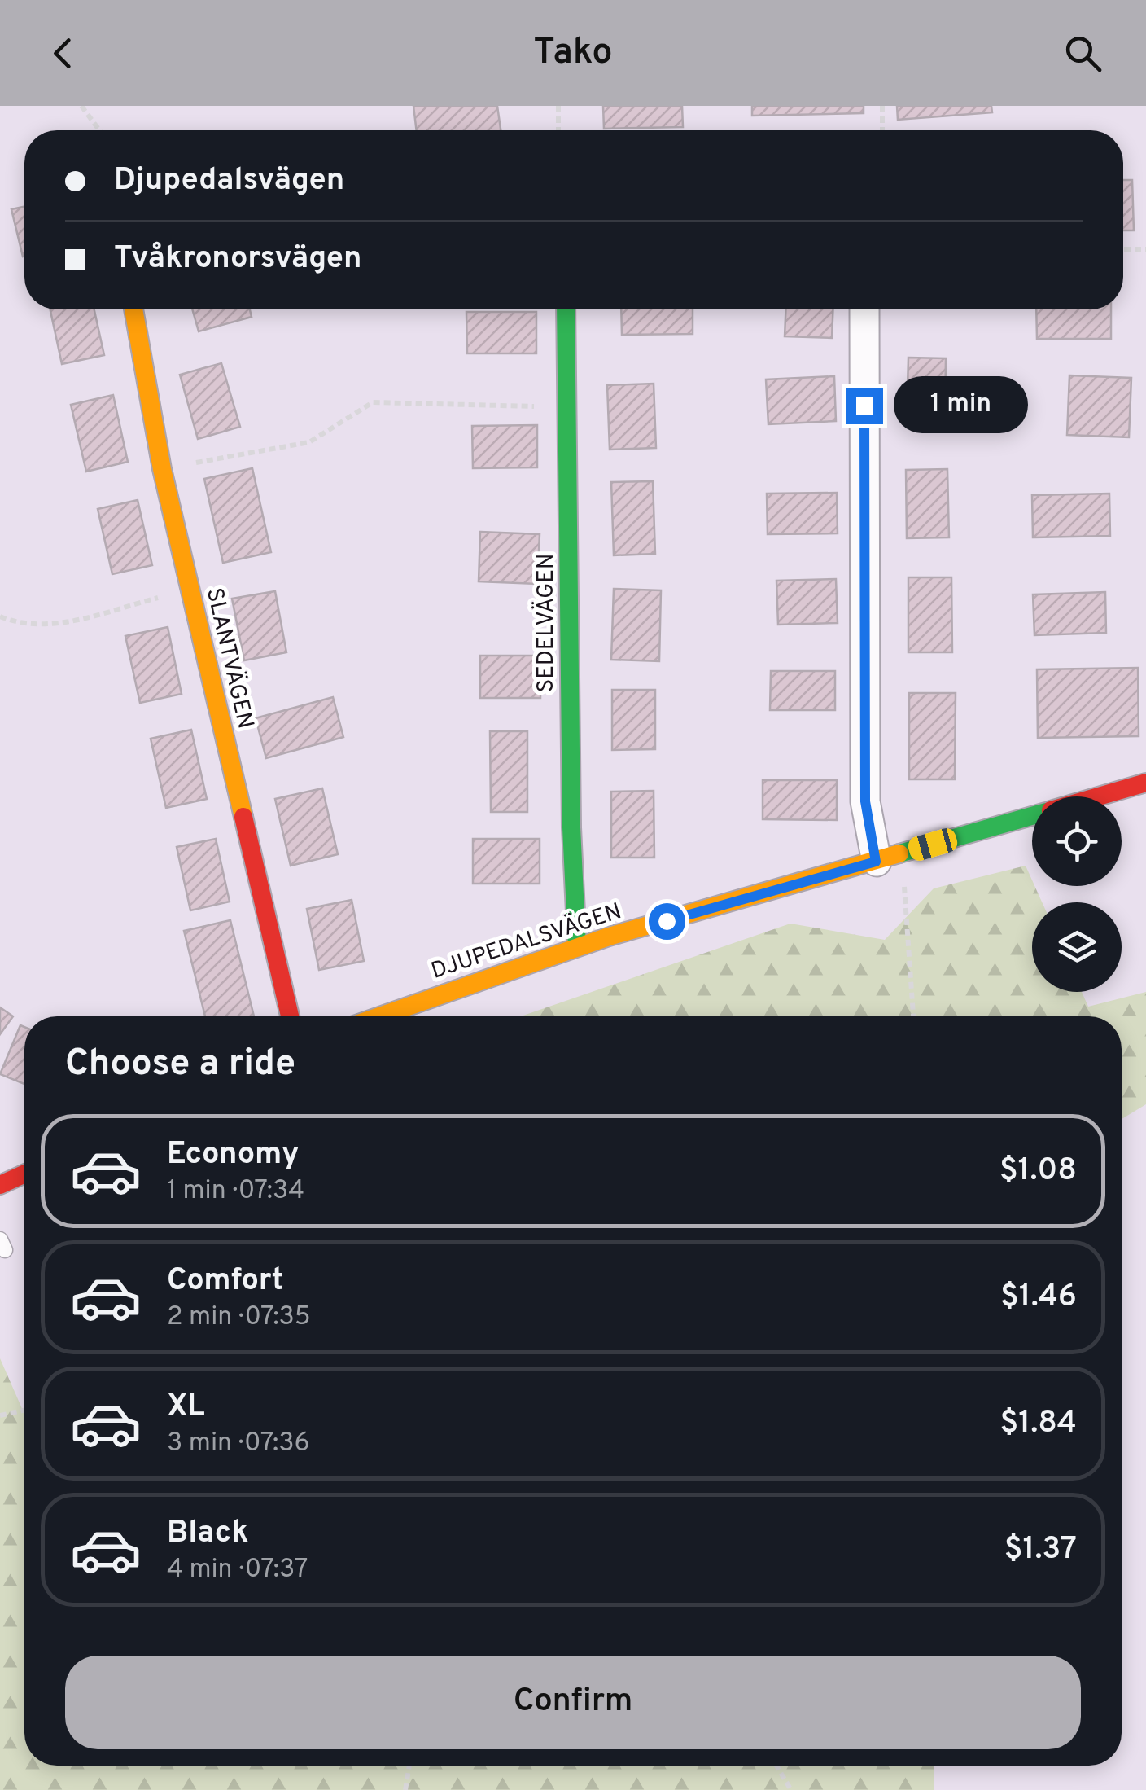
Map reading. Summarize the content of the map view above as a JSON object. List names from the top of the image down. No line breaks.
{"streets":{"street":["SEDELVÄGEN","SLANTVÄGEN","DJUPEDALSVÄGEN"]},"crossings":[["SEDELVÄGEN","DJUPEDALSVÄGEN"]],"page":{"header":"Tako","banner":["Djupedalsvägen","Tvåkronorsvägen"],"bubble":"1 min","heading":"Choose a ride","list":[{"name":"Economy","note":"1 min · 07:34","value":"$1.08"},{"name":"Comfort","note":"2 min · 07:35","value":"$1.46"},{"name":"XL","note":"3 min · 07:36","value":"$1.84"},{"name":"Black","note":"4 min · 07:37","value":"$1.37"}],"buttons":"Confirm"}}
